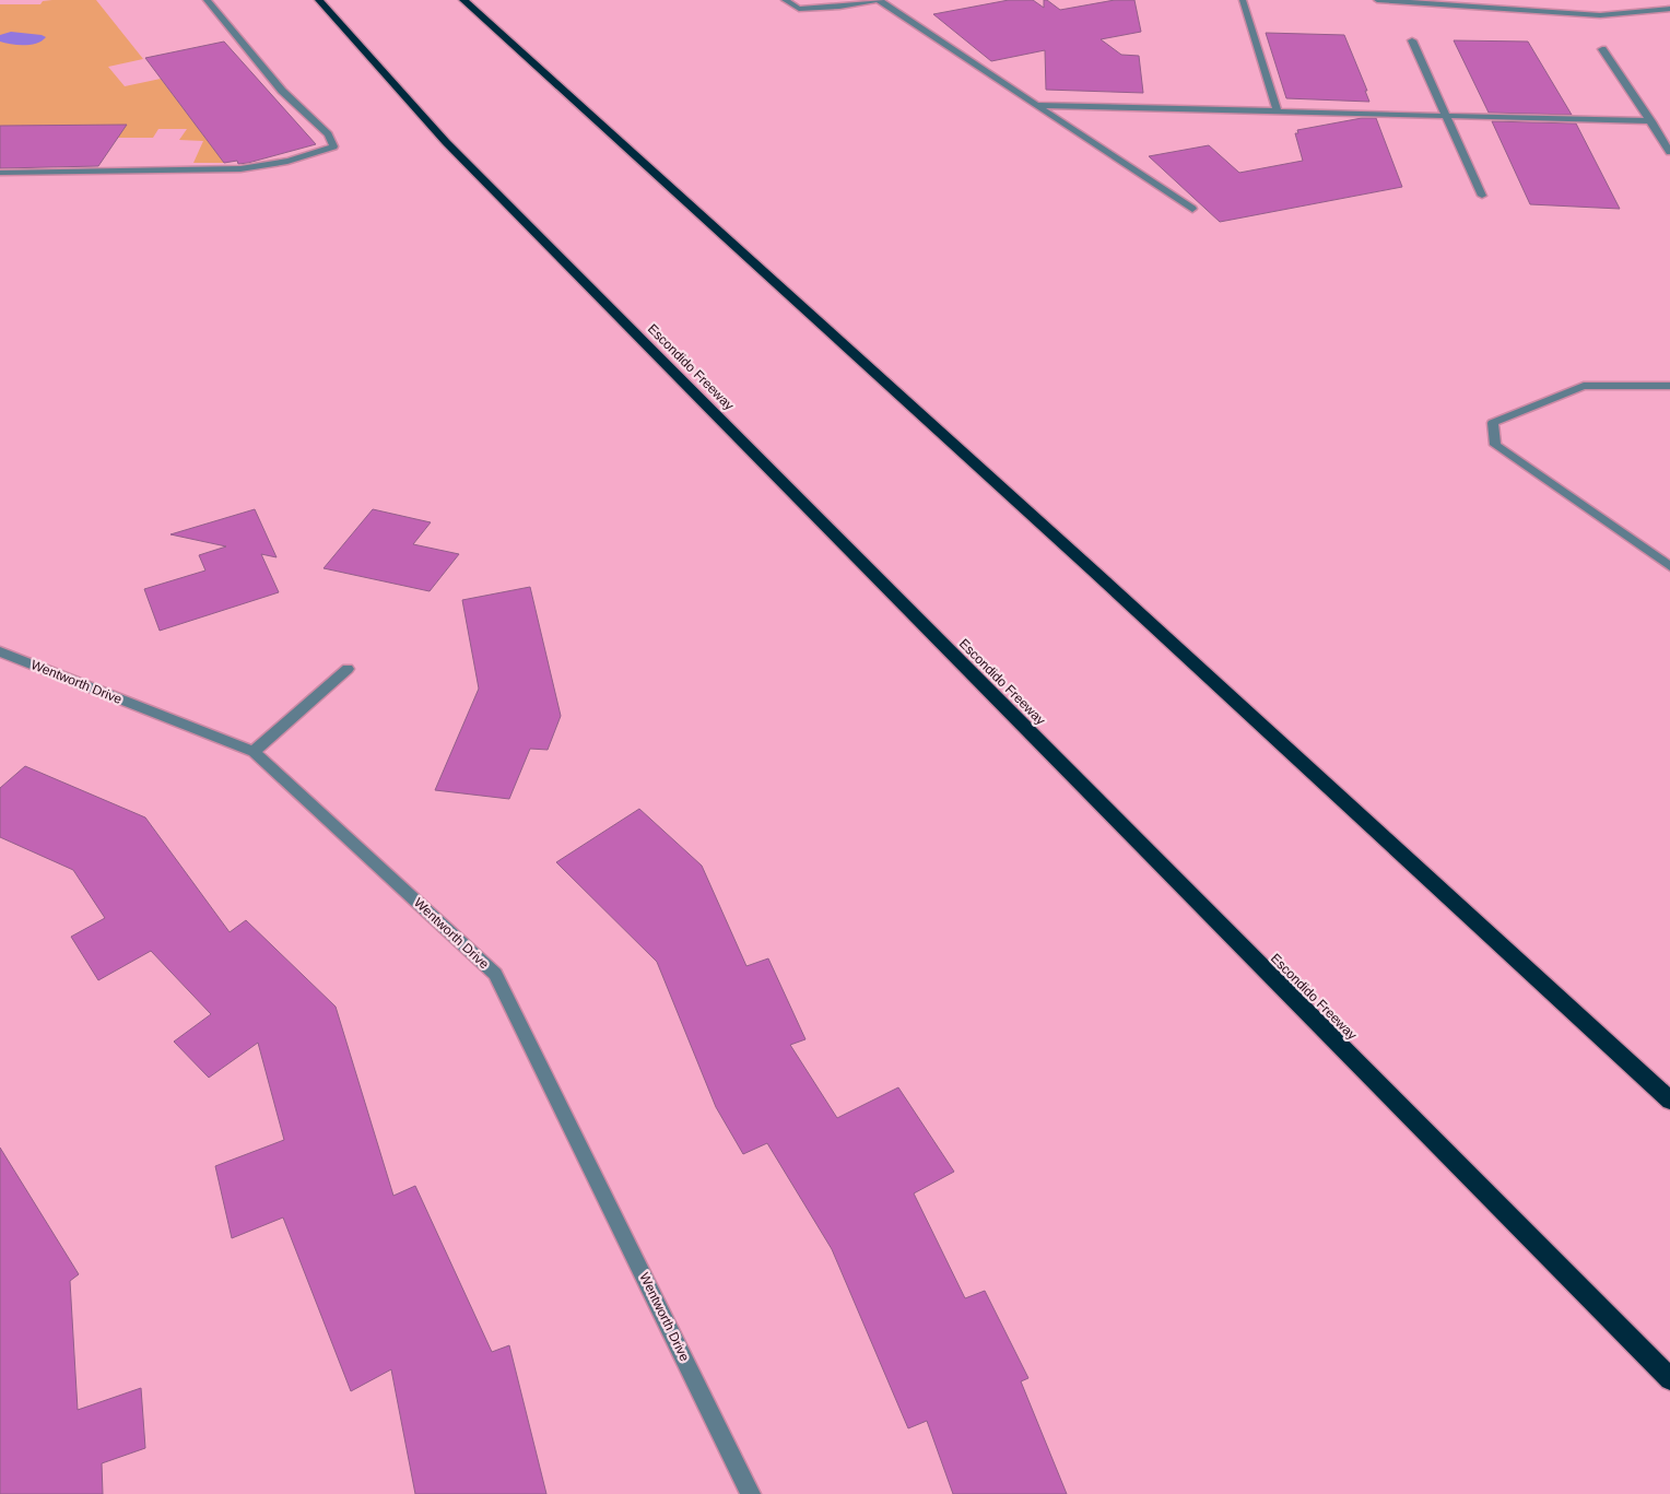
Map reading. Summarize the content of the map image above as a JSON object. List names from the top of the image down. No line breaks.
{"streets":{"highway":["Escondido Freeway"],"street":["Wentworth Drive"]}}
